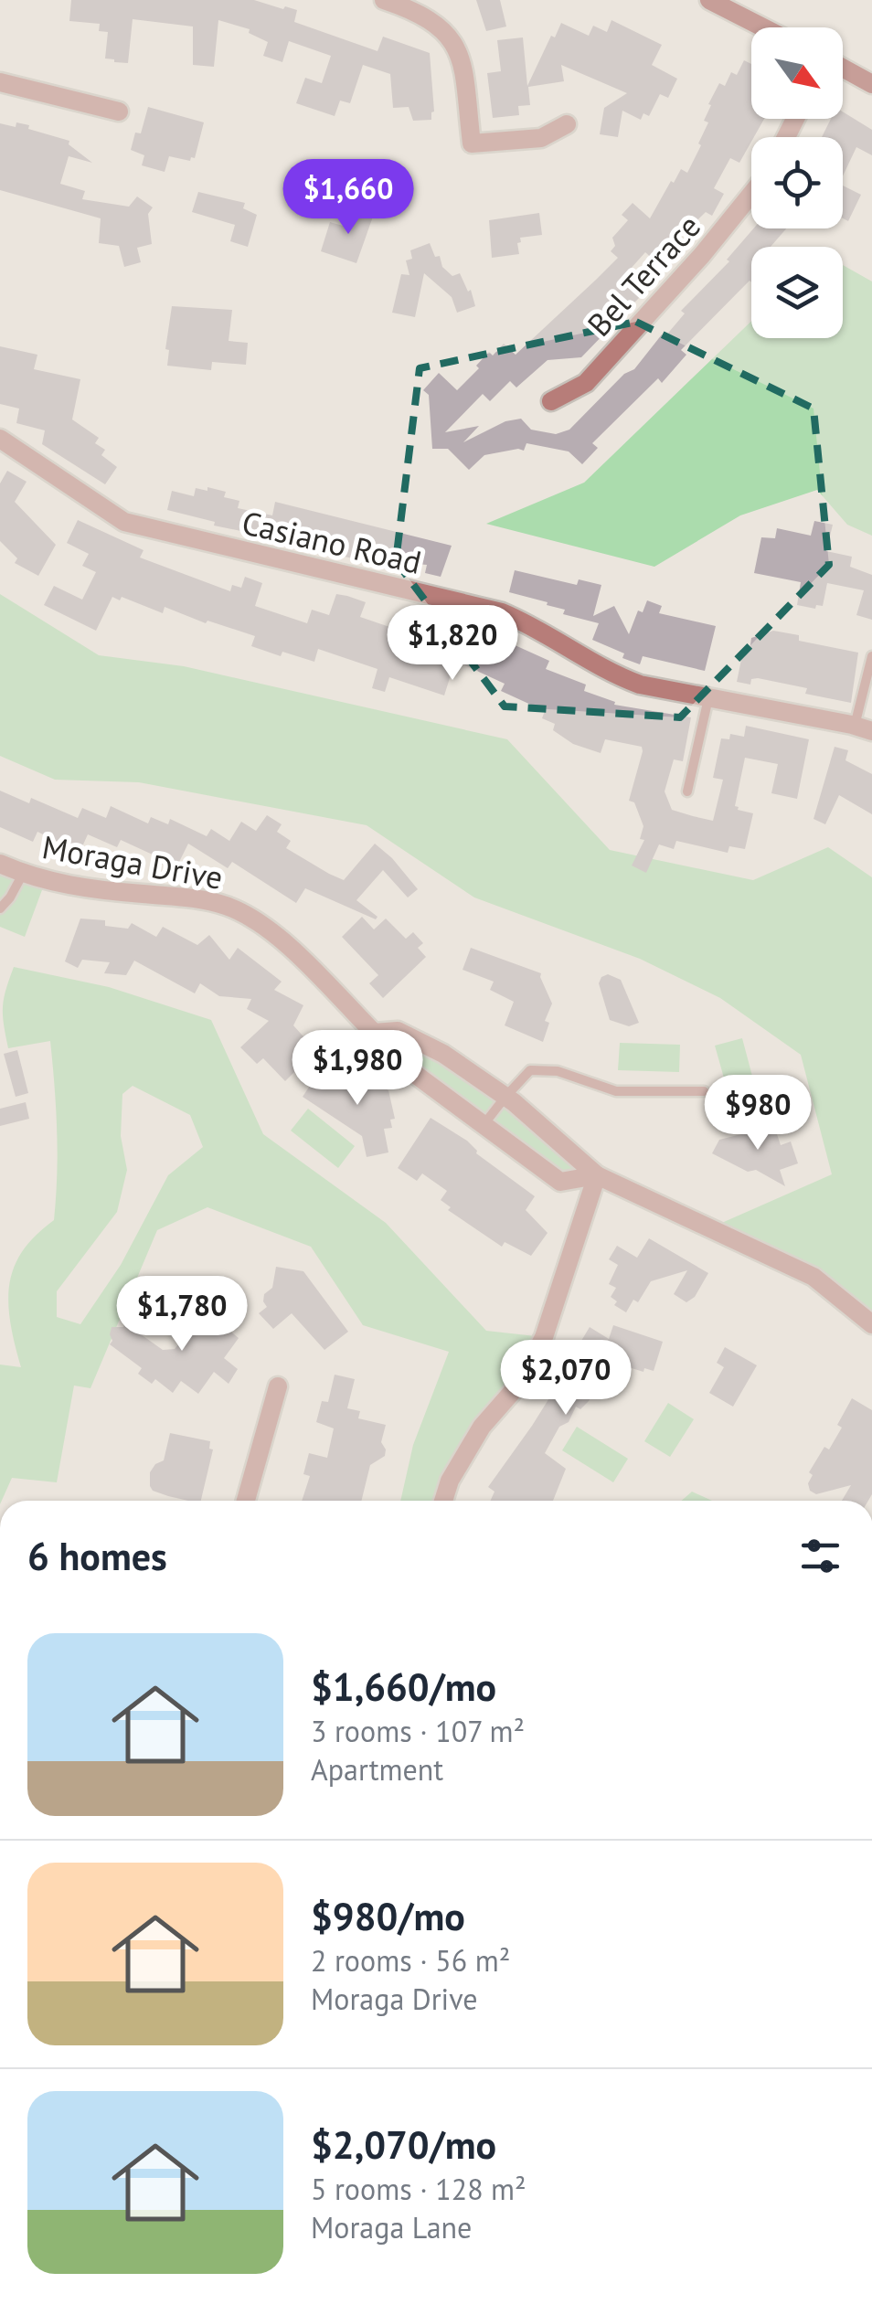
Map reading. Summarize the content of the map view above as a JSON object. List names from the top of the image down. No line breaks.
{"streets":{"street":["Bel Terrace","Casiano Road","Moraga Drive"]},"north":"bottom right","page":{"price":["$1,660","$1,820","$1,980","$980","$1,780","$2,070"],"heading":"6 homes","list":[{"name":"$1,660/mo","note":"3 rooms · 107 m² · Apartment"},{"name":"$980/mo","note":"2 rooms · 56 m² · Moraga Drive"},{"name":"$2,070/mo","note":"5 rooms · 128 m² · Moraga Lane"}]}}
